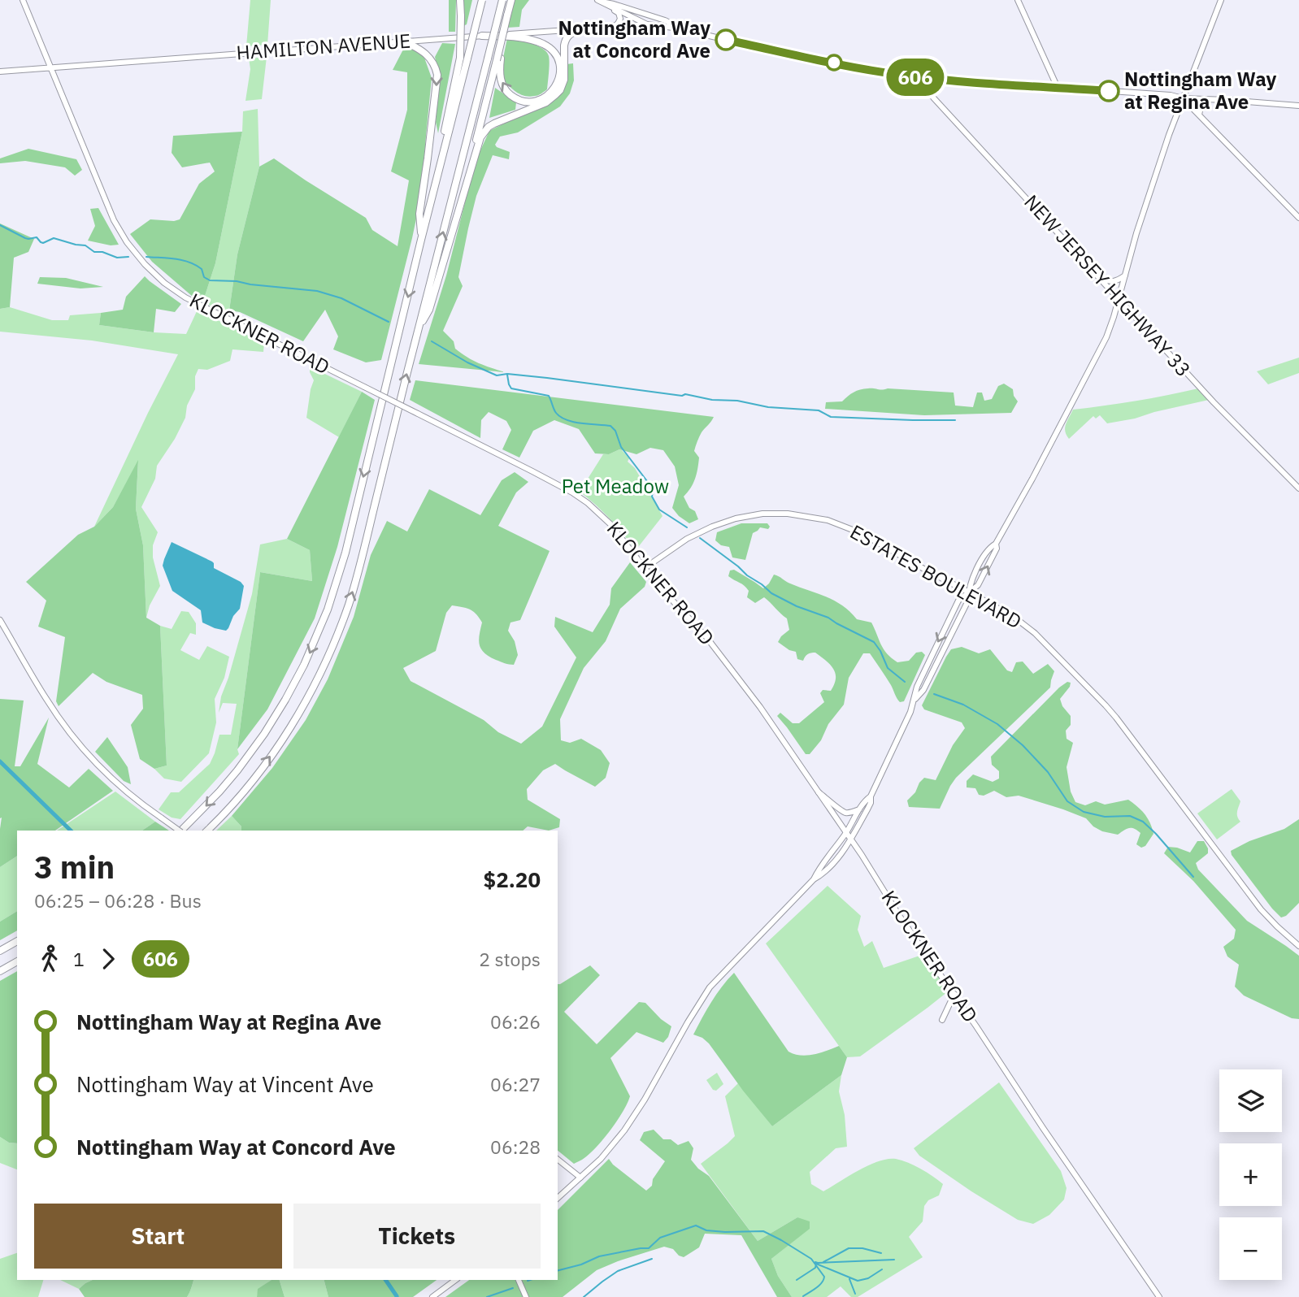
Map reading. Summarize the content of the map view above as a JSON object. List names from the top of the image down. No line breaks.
{"streets":{"main road":["HAMILTON AVENUE","NEW JERSEY HIGHWAY 33","KLOCKNER ROAD","ESTATES BOULEVARD"]},"crossings":[["HAMILTON AVENUE","KLOCKNER ROAD"],["KLOCKNER ROAD","ESTATES BOULEVARD"]],"parks":["Pet Meadow"],"places":["Nottingham Way at Concord Ave","Nottingham Way at Regina Ave"],"lines":["bus line 606"],"page":{"on_map":"606","heading":["3 min","06:25 – 06:28 · Bus","$2.20"],"legs":["1","606","2 stops"],"list":[{"name":"Nottingham Way at Regina Ave","value":"06:26"},{"name":"Nottingham Way at Vincent Ave","value":"06:27"},{"name":"Nottingham Way at Concord Ave","value":"06:28"}],"map_buttons":["+","−"],"buttons":["Start","Tickets"]}}
